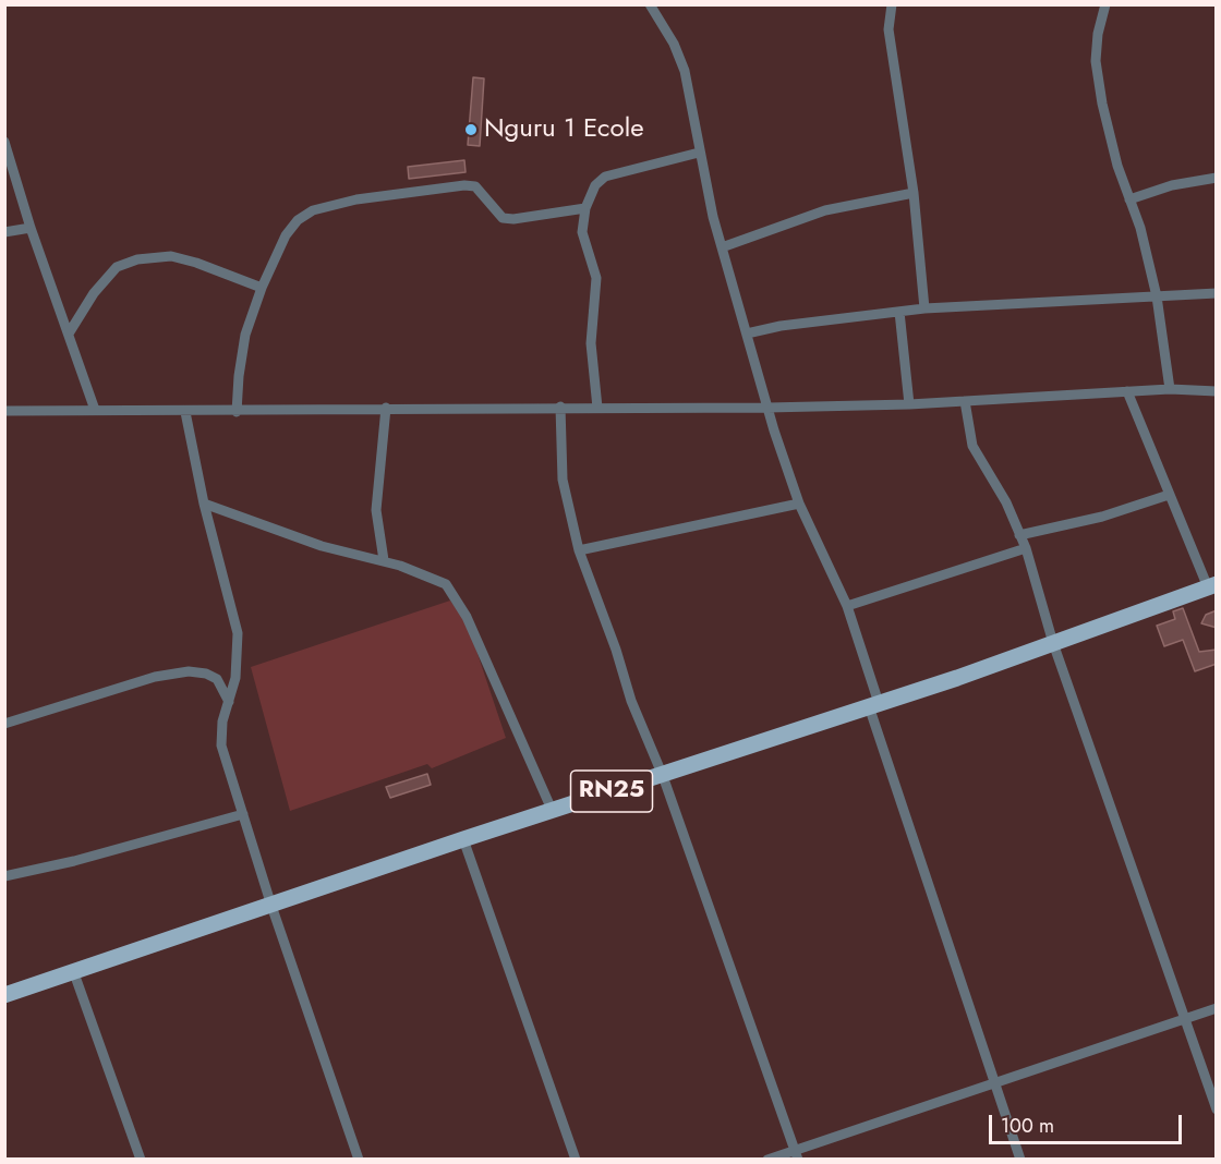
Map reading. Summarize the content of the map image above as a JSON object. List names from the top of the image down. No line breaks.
{"streets":{"main road":["RN25"]},"places":["Nguru 1 Ecole"],"scale_bar":"100 m"}
